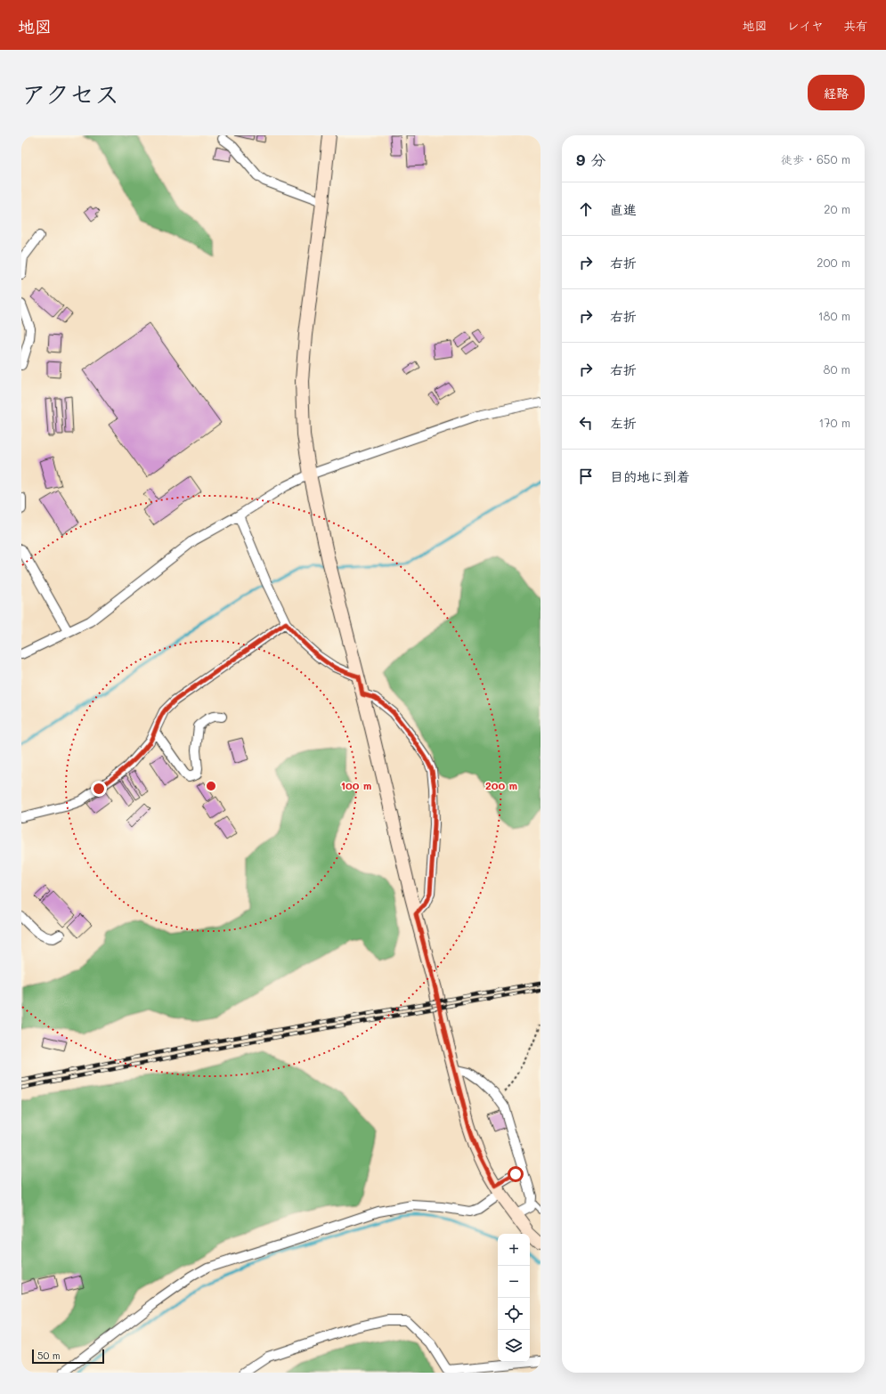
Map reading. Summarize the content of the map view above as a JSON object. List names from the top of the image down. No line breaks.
{"scale_bar":"50 m","page":{"header":"地図","nav":["地図","レイヤ","共有"],"title":"アクセス","buttons":"経路","heading":["9 分","徒歩 · 650 m"],"list":[["直進","20 m"],["右折","200 m"],["右折","180 m"],["右折","80 m"],["左折","170 m"],"目的地に到着"],"map_buttons":["+","−"],"scale":"50 m"},"rings":["100 m","200 m"]}
